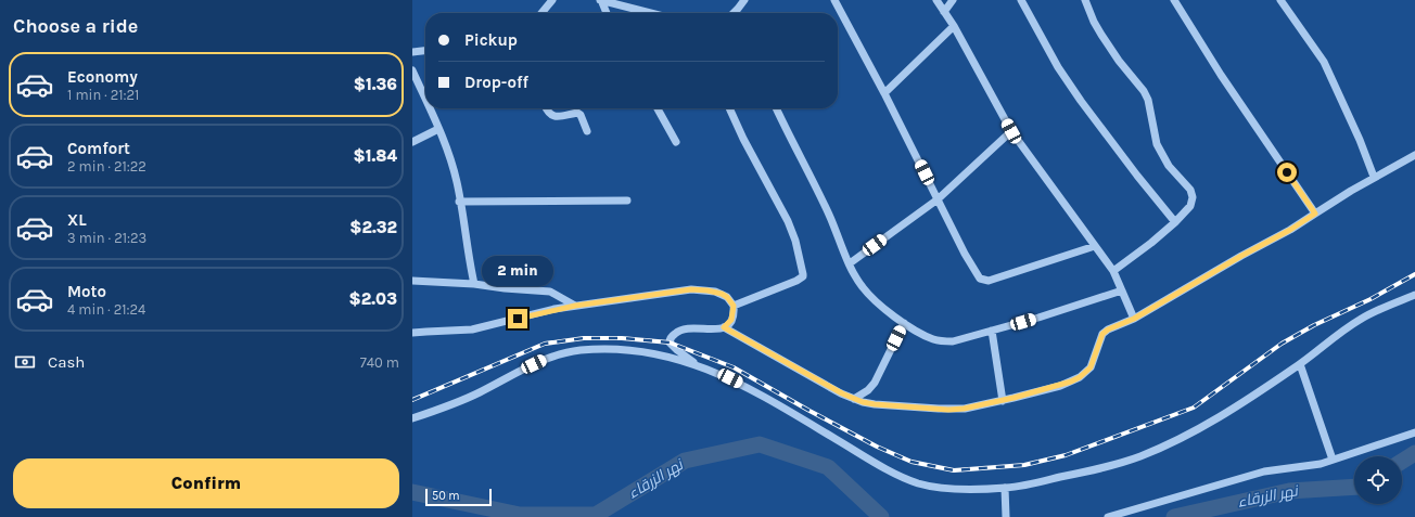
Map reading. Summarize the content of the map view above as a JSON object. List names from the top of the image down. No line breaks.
{"water":["نهر الزرقاء"],"scale_bar":"50 m","page":{"heading":"Choose a ride","banner":["Pickup","Drop-off"],"list":[{"name":"Economy","note":"1 min · 21:21","value":"$1.36"},{"name":"Comfort","note":"2 min · 21:22","value":"$1.84"},{"name":"XL","note":"3 min · 21:23","value":"$2.32"},{"name":"Moto","note":"4 min · 21:24","value":"$2.03"}],"bubble":"2 min","pay":["Cash","740 m"],"buttons":"Confirm","scale":"50 m"}}
